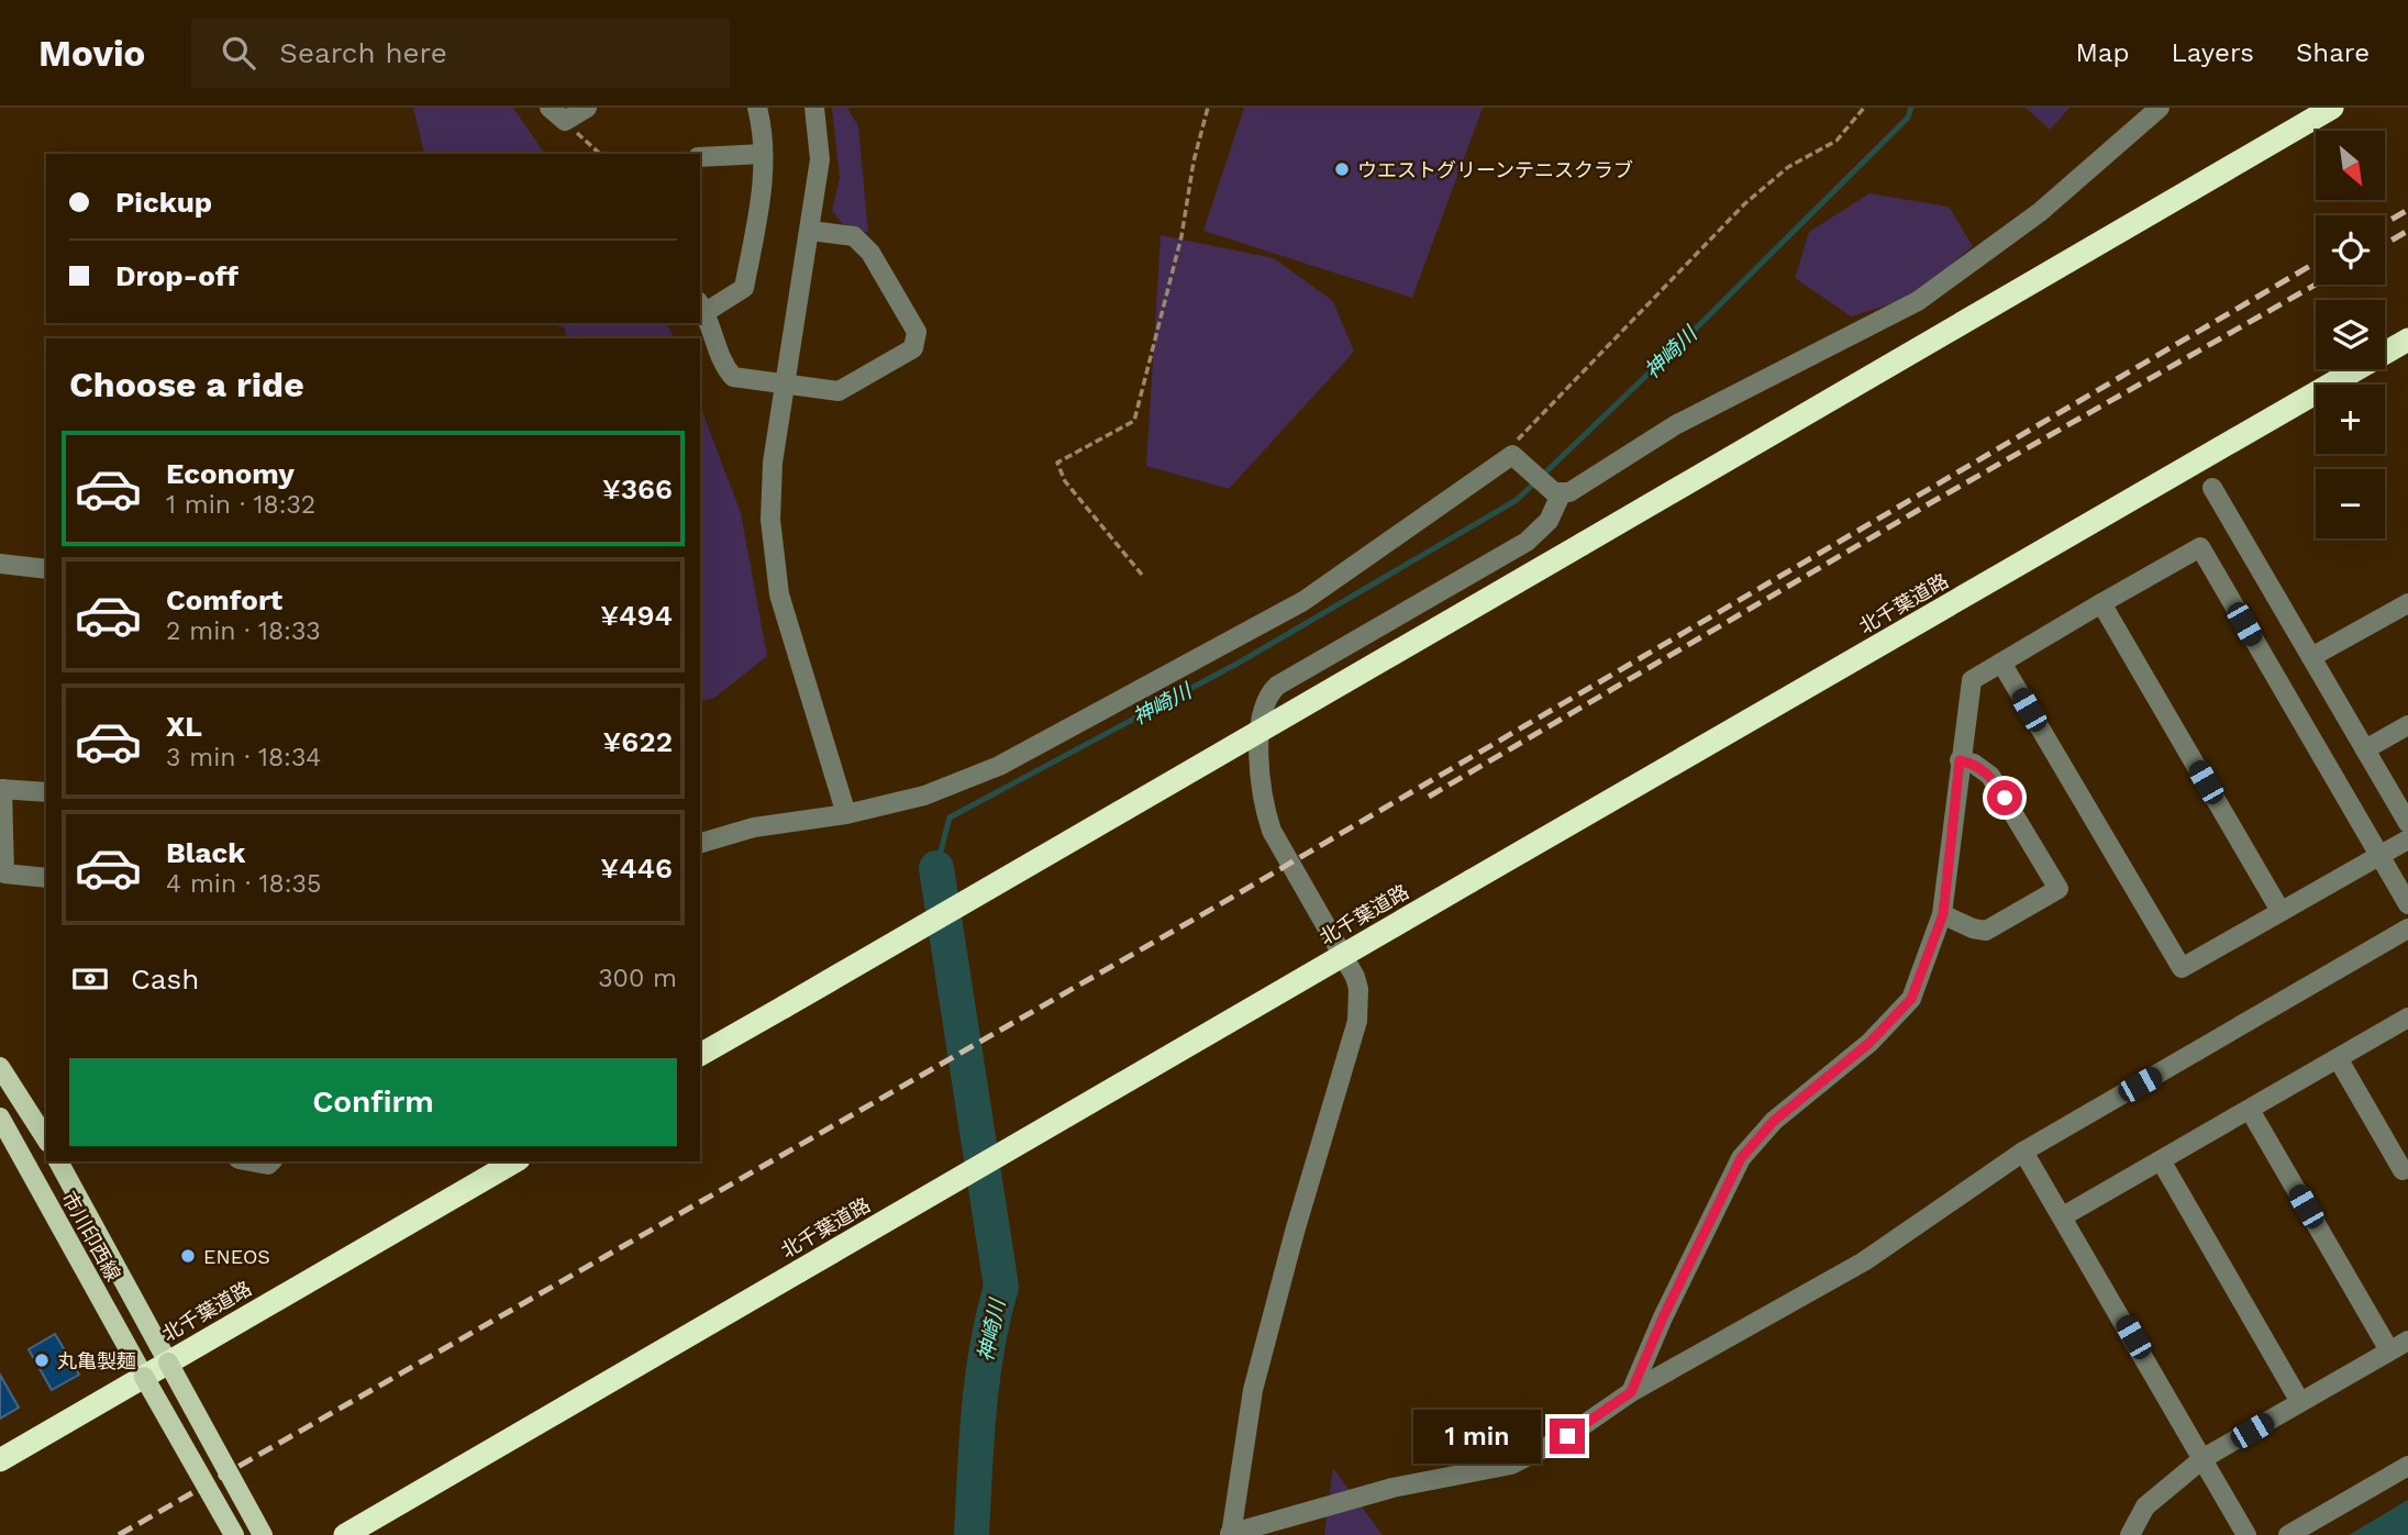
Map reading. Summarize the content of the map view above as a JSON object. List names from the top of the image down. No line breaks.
{"streets":{"highway":["北千葉道路"],"main road":["市川印西線"]},"crossings":[["北千葉道路","市川印西線"]],"water":["神崎川"],"places":["ウエストグリーンテニスクラブ","ENEOS","丸亀製麺"],"north":"bottom right","page":{"header":"Movio","search":"Search here","nav":["Map","Layers","Share"],"map_buttons":["+","−"],"banner":["Pickup","Drop-off"],"heading":"Choose a ride","list":[{"name":"Economy","note":"1 min · 18:32","value":"¥366"},{"name":"Comfort","note":"2 min · 18:33","value":"¥494"},{"name":"XL","note":"3 min · 18:34","value":"¥622"},{"name":"Black","note":"4 min · 18:35","value":"¥446"}],"pay":["Cash","300 m"],"buttons":"Confirm","bubble":"1 min"}}
